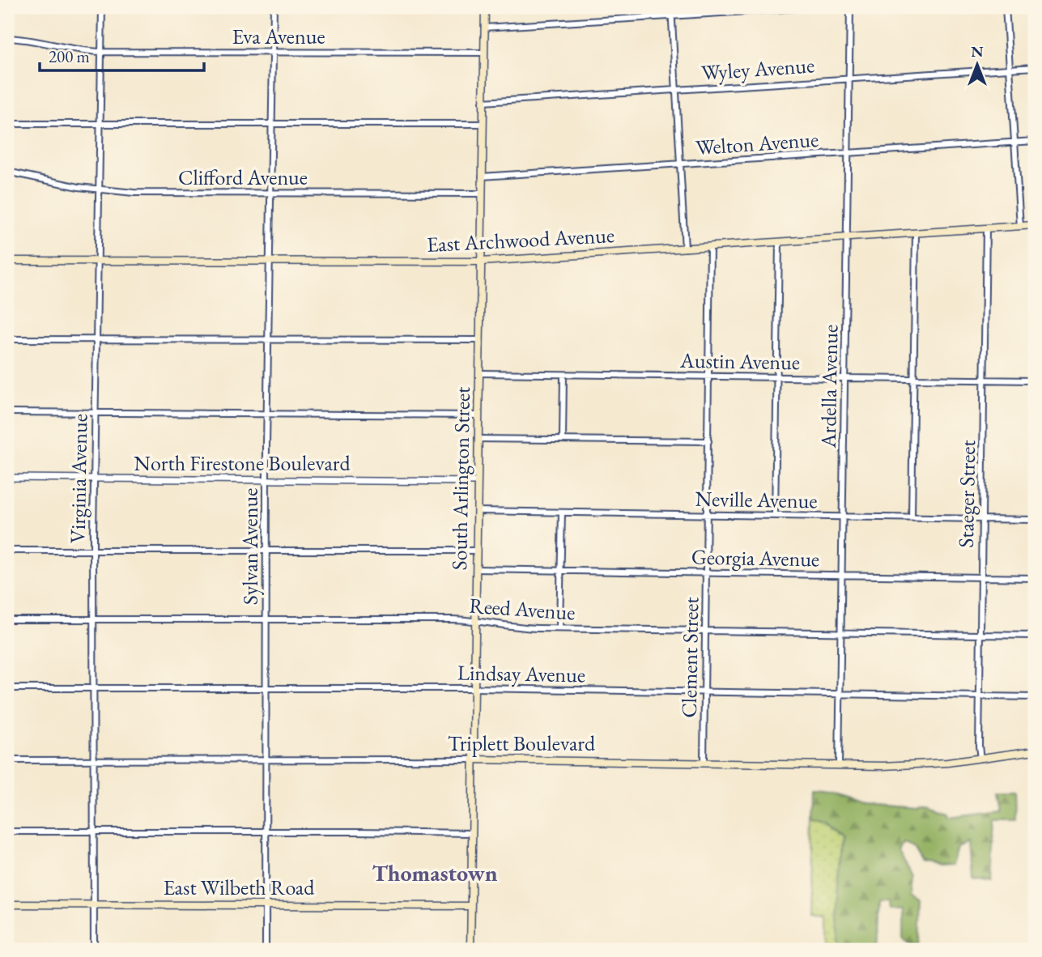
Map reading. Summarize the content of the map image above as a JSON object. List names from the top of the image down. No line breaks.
{"streets":{"main road":["East Archwood Avenue","South Arlington Street","Triplett Boulevard","East Wilbeth Road"],"street":["Eva Avenue","Wyley Avenue","Welton Avenue","Clifford Avenue","Austin Avenue","Ardella Avenue","North Firestone Boulevard","Virginia Avenue","Staeger Street","Neville Avenue","Sylvan Avenue","Georgia Avenue","Reed Avenue","Clement Street","Lindsay Avenue"]},"crossings":[["Eva Avenue","Virginia Avenue"],["Eva Avenue","South Arlington Street"],["Eva Avenue","Sylvan Avenue"],["Wyley Avenue","Ardella Avenue"],["Wyley Avenue","South Arlington Street"],["Welton Avenue","Ardella Avenue"],["Welton Avenue","South Arlington Street"],["Clifford Avenue","Virginia Avenue"],["Clifford Avenue","South Arlington Street"],["Clifford Avenue","Sylvan Avenue"],["East Archwood Avenue","Ardella Avenue"],["East Archwood Avenue","Virginia Avenue"],["East Archwood Avenue","South Arlington Street"],["East Archwood Avenue","Staeger Street"],["East Archwood Avenue","Sylvan Avenue"],["East Archwood Avenue","Clement Street"],["Austin Avenue","Ardella Avenue"],["Austin Avenue","South Arlington Street"],["Austin Avenue","Staeger Street"],["Austin Avenue","Clement Street"],["Ardella Avenue","Neville Avenue"],["Ardella Avenue","Georgia Avenue"],["Ardella Avenue","Reed Avenue"],["Ardella Avenue","Lindsay Avenue"],["Ardella Avenue","Triplett Boulevard"],["North Firestone Boulevard","Virginia Avenue"],["North Firestone Boulevard","South Arlington Street"],["North Firestone Boulevard","Sylvan Avenue"],["Virginia Avenue","Reed Avenue"],["Virginia Avenue","Lindsay Avenue"],["Virginia Avenue","Triplett Boulevard"],["Virginia Avenue","East Wilbeth Road"],["South Arlington Street","Neville Avenue"],["South Arlington Street","Georgia Avenue"],["South Arlington Street","Reed Avenue"],["South Arlington Street","Lindsay Avenue"],["South Arlington Street","Triplett Boulevard"],["South Arlington Street","East Wilbeth Road"],["Staeger Street","Neville Avenue"],["Staeger Street","Georgia Avenue"],["Staeger Street","Reed Avenue"],["Staeger Street","Lindsay Avenue"],["Staeger Street","Triplett Boulevard"],["Neville Avenue","Clement Street"],["Sylvan Avenue","Reed Avenue"],["Sylvan Avenue","Lindsay Avenue"],["Sylvan Avenue","Triplett Boulevard"],["Sylvan Avenue","East Wilbeth Road"],["Georgia Avenue","Clement Street"],["Reed Avenue","Clement Street"],["Clement Street","Lindsay Avenue"],["Clement Street","Triplett Boulevard"]],"districts":["Thomastown"],"scale_bar":"200 m","north":"top"}
